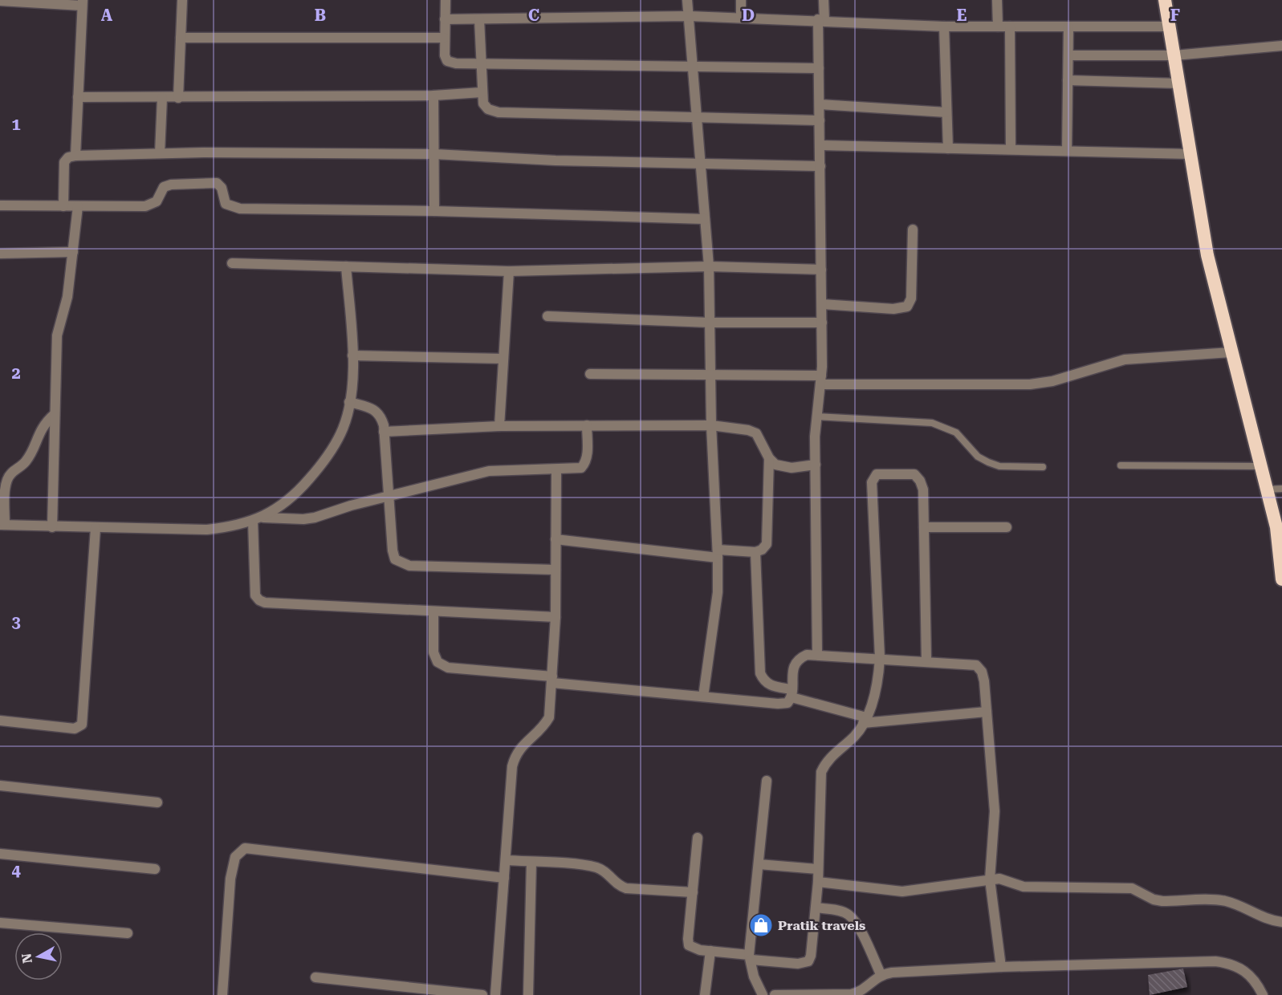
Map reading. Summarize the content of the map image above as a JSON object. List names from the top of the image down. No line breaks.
{"places":{"shop":["Pratik travels"]},"north":"left","grid":{"columns":["A","B","C","D","E","F"],"rows":["1","2","3","4"]}}
